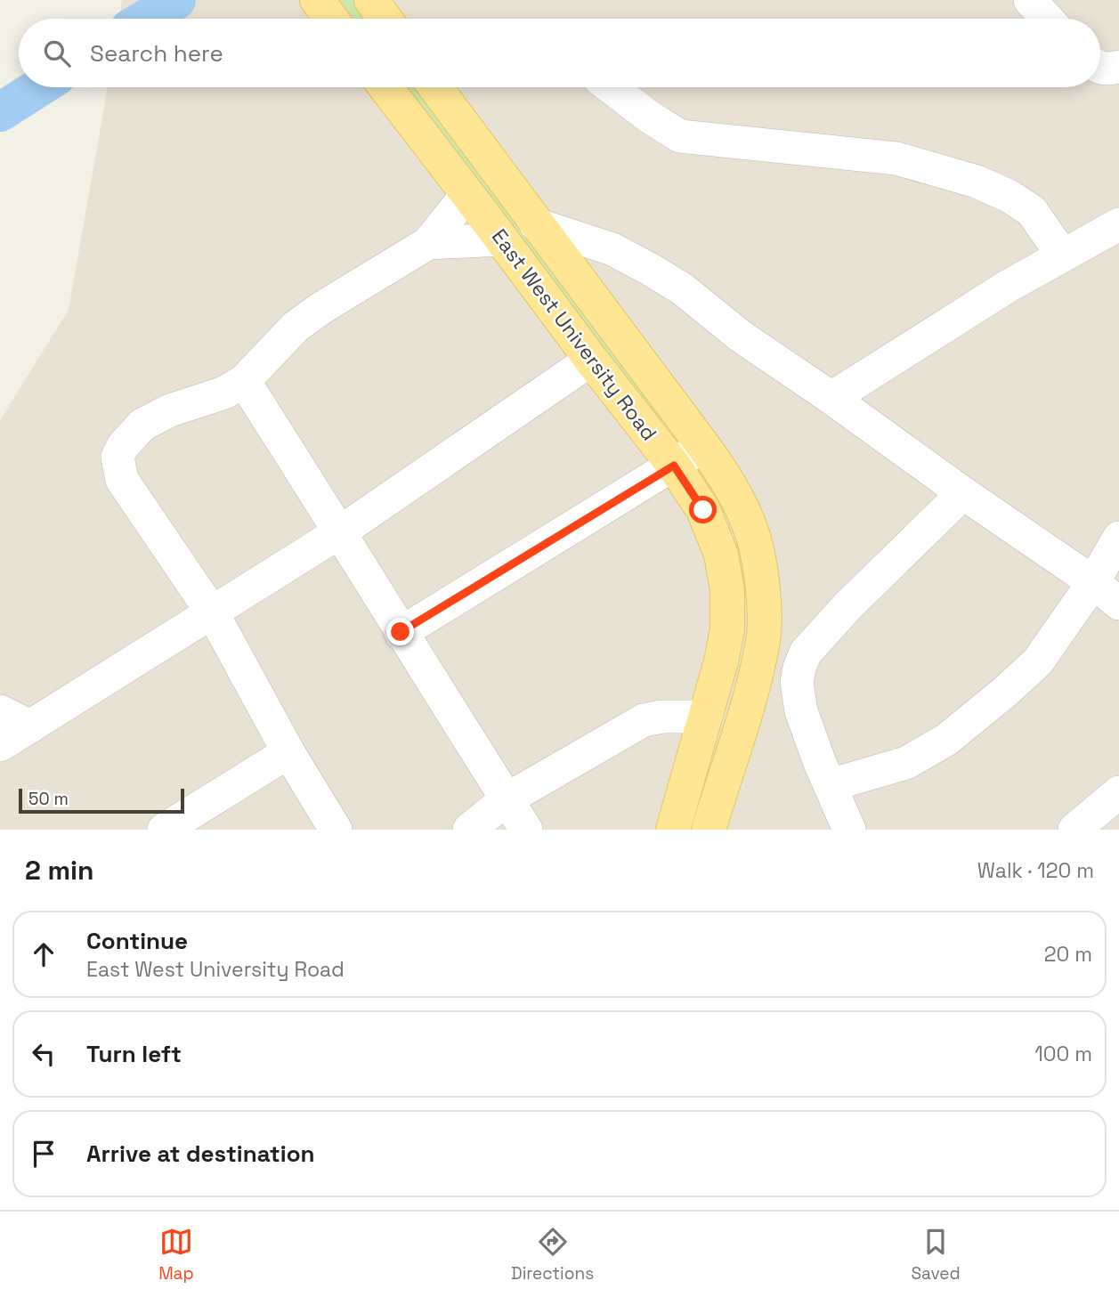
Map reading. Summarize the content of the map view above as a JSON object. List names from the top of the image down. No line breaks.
{"streets":{"main road":["East West University Road"]},"scale_bar":"50 m","page":{"search":"Search here","scale":"50 m","heading":["2 min","Walk · 120 m"],"list":[["Continue","East West University Road","20 m"],["Turn left","100 m"],"Arrive at destination"],"nav":["Map","Directions","Saved"]}}
